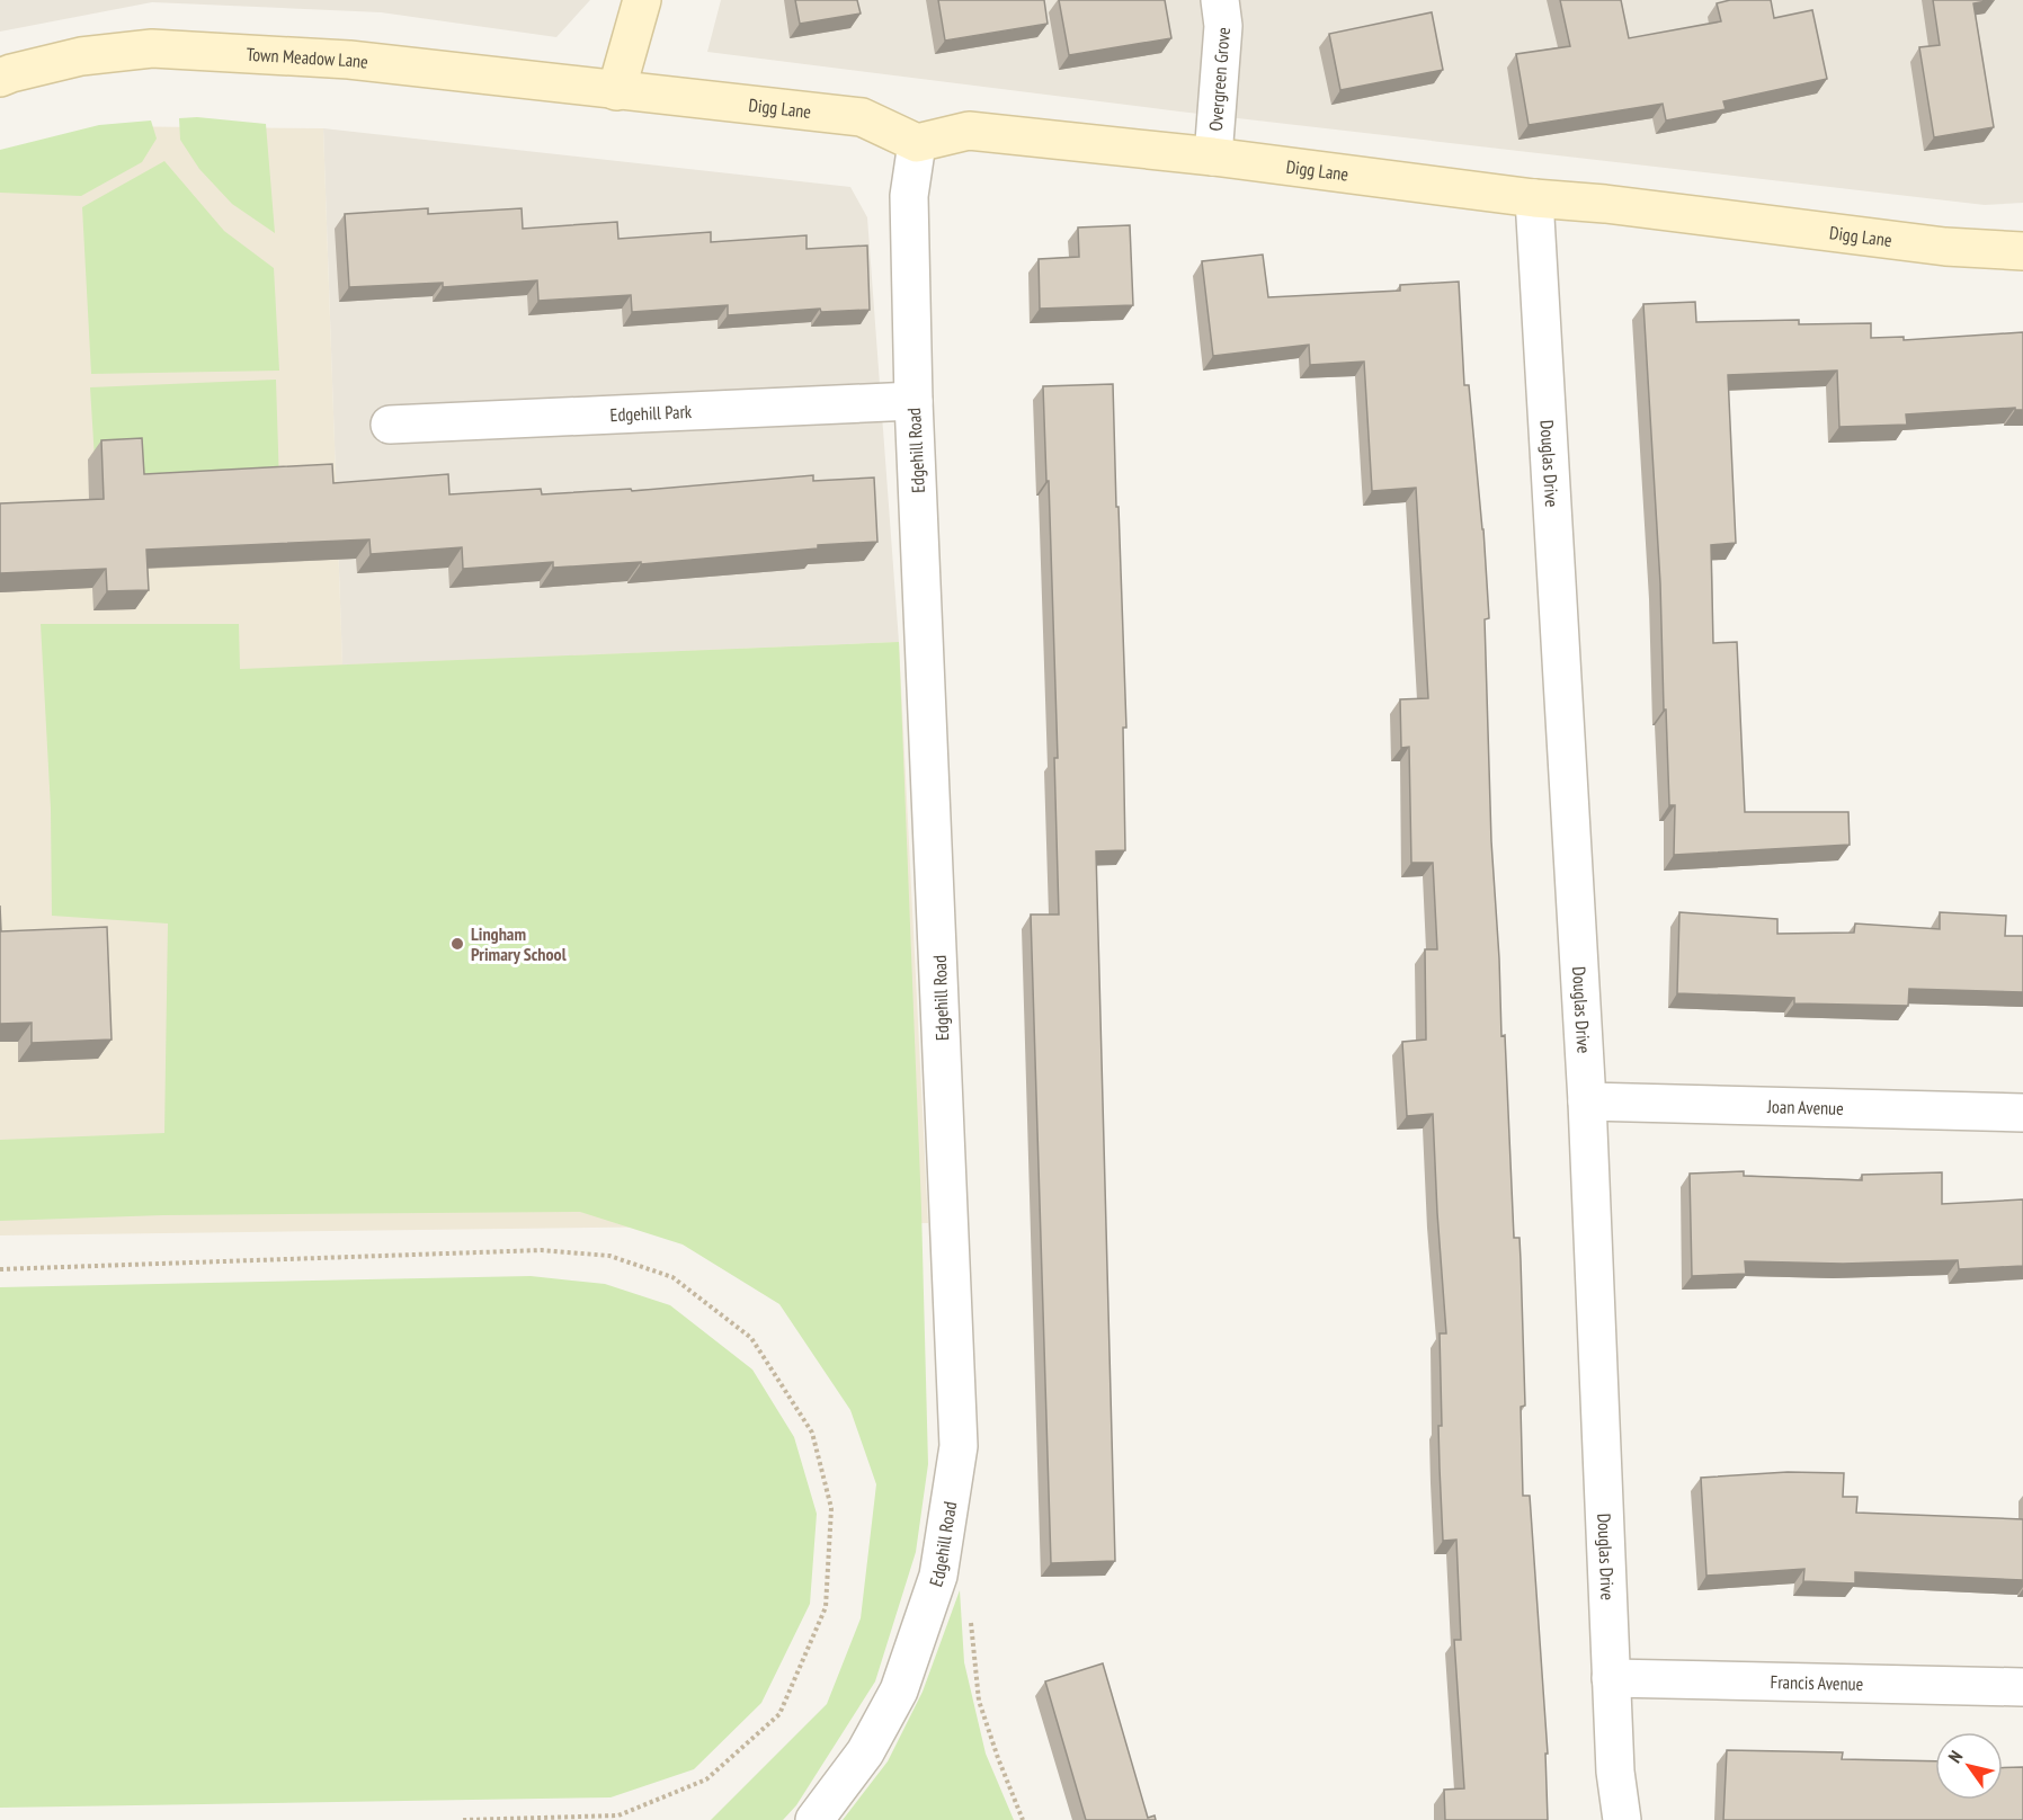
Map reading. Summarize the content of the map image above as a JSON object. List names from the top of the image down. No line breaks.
{"streets":{"street":["Town Meadow Lane","Overgreen Grove","Digg Lane","Edgehill Park","Edgehill Road","Douglas Drive","Joan Avenue","Francis Avenue"]},"crossings":[["Town Meadow Lane","Digg Lane"],["Overgreen Grove","Digg Lane"],["Digg Lane","Edgehill Road"],["Digg Lane","Douglas Drive"],["Edgehill Park","Edgehill Road"],["Douglas Drive","Joan Avenue"],["Douglas Drive","Francis Avenue"]],"places":["Lingham Primary School"],"north":"top left"}
